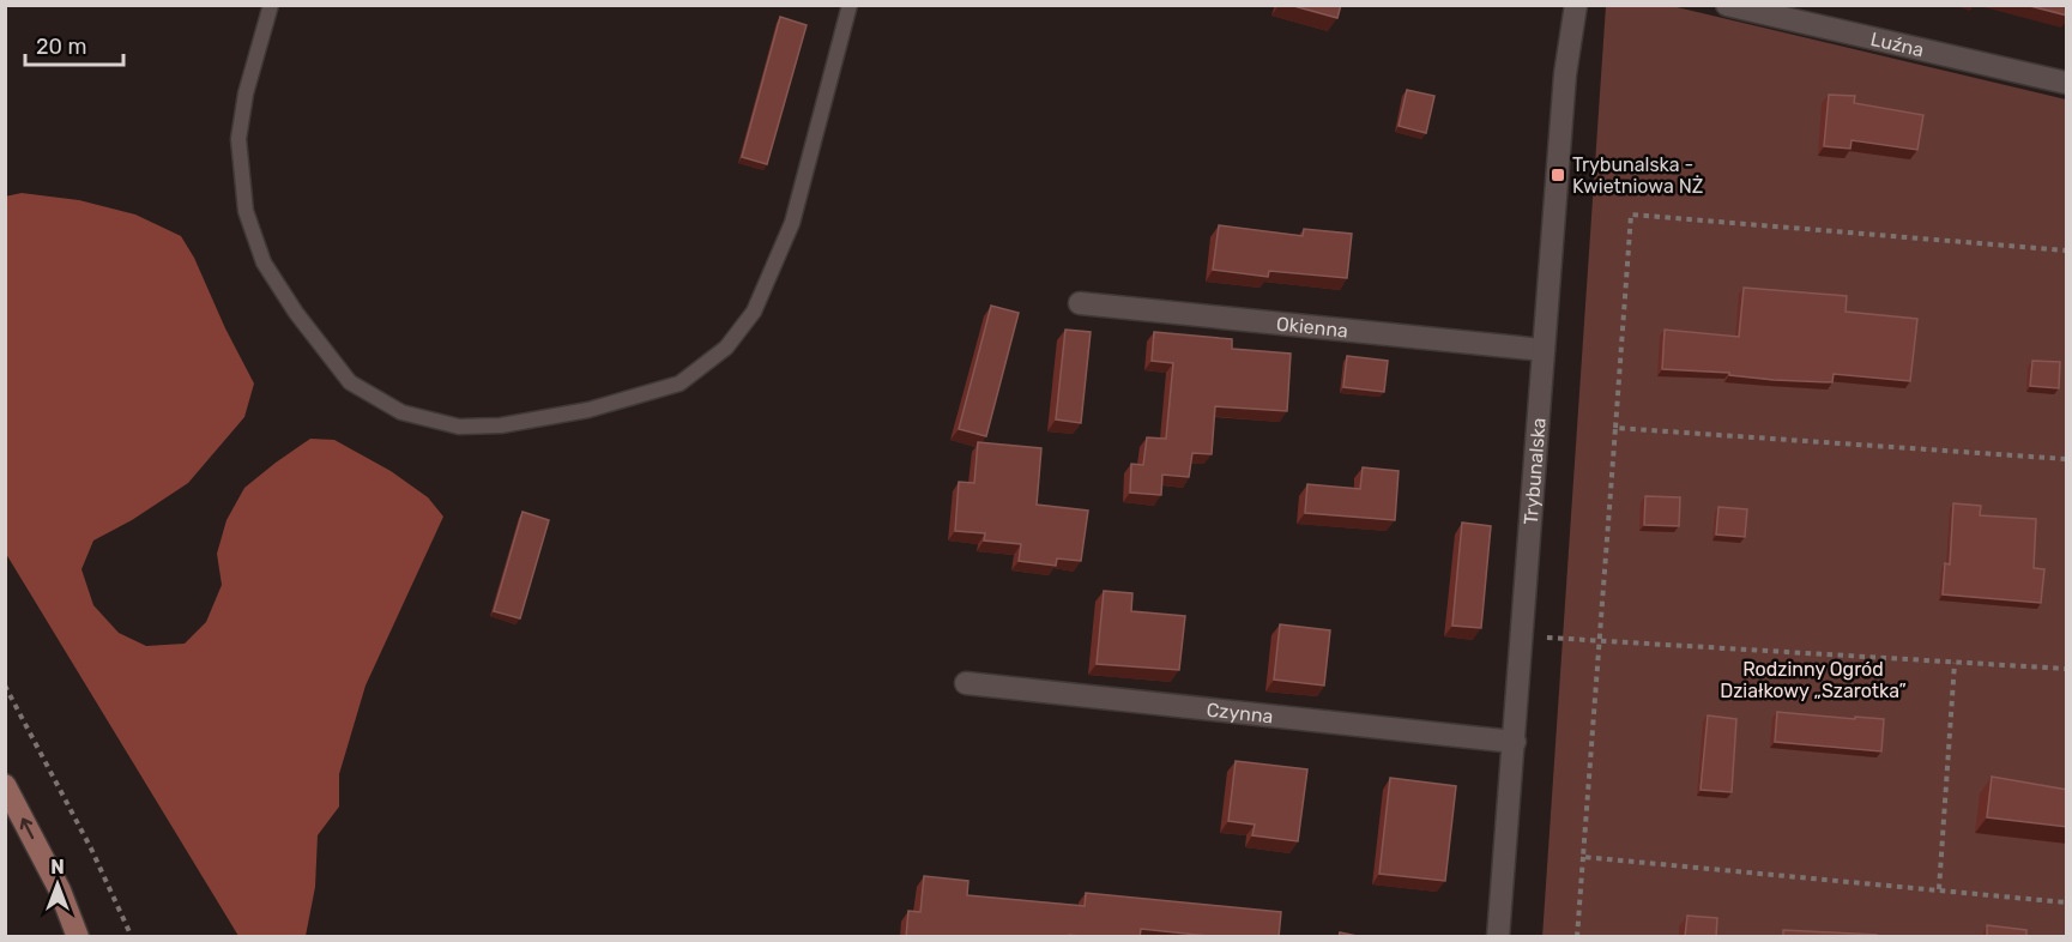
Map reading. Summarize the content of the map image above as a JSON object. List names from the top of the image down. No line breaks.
{"streets":{"street":["Luźna","Okienna","Trybunalska","Czynna"]},"crossings":[["Okienna","Trybunalska"],["Trybunalska","Czynna"]],"parks":["Rodzinny Ogród Działkowy „Szarotka”"],"places":{"transit":["Trybunalska - Kwietniowa NŻ"]},"scale_bar":"20 m","north":"top"}
